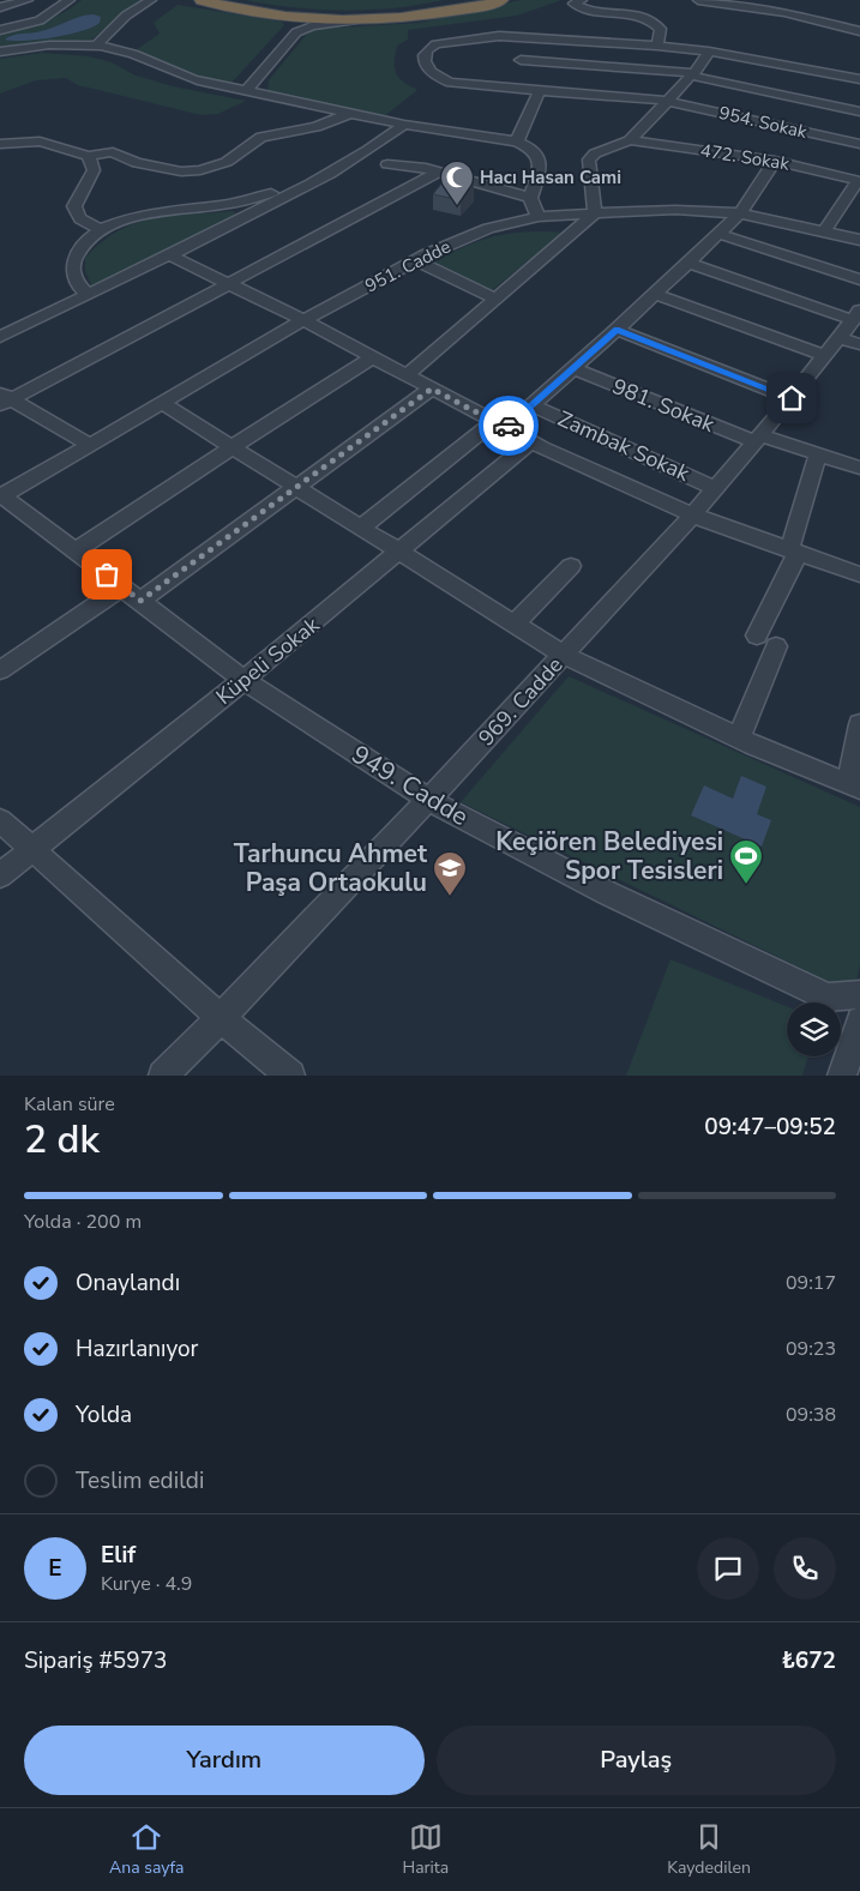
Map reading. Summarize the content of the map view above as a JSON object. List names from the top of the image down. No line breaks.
{"streets":{"street":["954. Sokak","472. Sokak","951. Cadde","981. Sokak","Zambak Sokak","Küpeli Sokak","969. Cadde","949. Cadde"]},"crossings":[["951. Cadde","949. Cadde"],["981. Sokak","969. Cadde"],["Zambak Sokak","969. Cadde"],["Küpeli Sokak","949. Cadde"],["969. Cadde","949. Cadde"]],"places":{"mosque":["Hacı Hasan Cami"],"sports":["Keçiören Belediyesi Spor Tesisleri"],"school or university":["Tarhuncu Ahmet Paşa Ortaokulu"]},"page":{"heading":["2 dk","Kalan süre","09:47–09:52"],"panel":["Elif","Kurye · 4.9","Sipariş #5973","₺672"],"bar":"Yolda · 200 m","list":[["Onaylandı","09:17"],["Hazırlanıyor","09:23"],["Yolda","09:38"],"Teslim edildi"],"round":"E","buttons":["Yardım","Paylaş"],"tabs":["Ana sayfa","Harita","Kaydedilen"]}}
